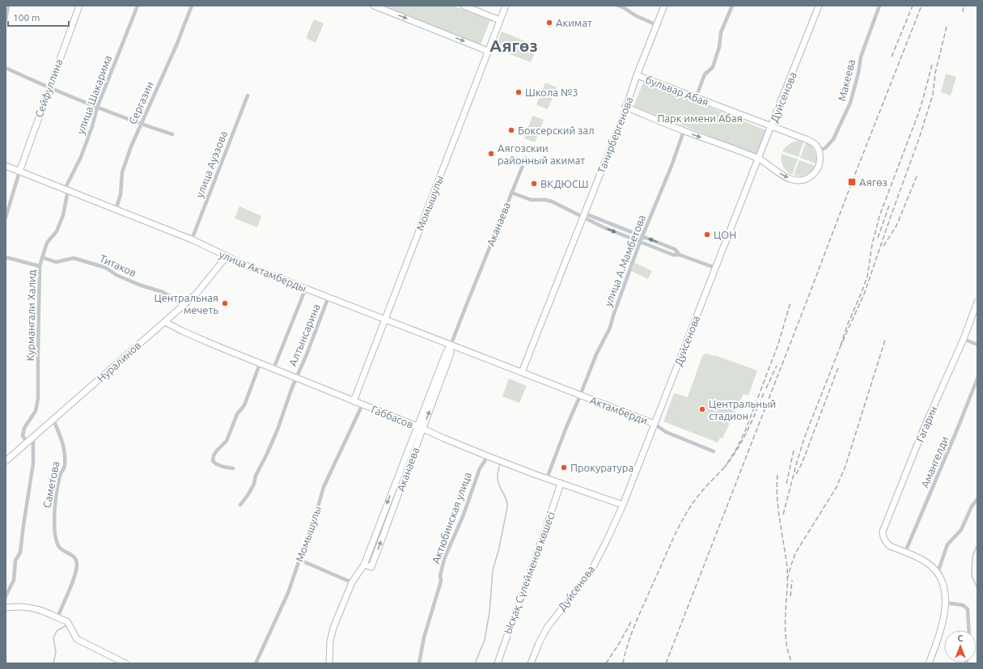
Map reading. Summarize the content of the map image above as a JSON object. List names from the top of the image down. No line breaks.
{"streets":{"main road":["Сейфуллина","бульвар Абая","Дуйсенова","Танирбергенова","Момышулы","Аканаева","улица Актамберды","Нуралинов","Актамберди","Габбасов","Гагарин","Ысқақ Сүлейменов көшесі"],"street":["Макеева","улица Шакарима","Сергазин","улица Ауэзова","улица А.Мамбетова","Титаков","Курмангали Халид","Алтынсарина","Амангелди","Саметова","Актюбинская улица"]},"crossings":[["Сейфуллина","улица Актамберды"],["бульвар Абая","Дуйсенова"],["бульвар Абая","Танирбергенова"],["улица Шакарима","улица Актамберды"],["улица Шакарима","Курмангали Халид"],["Дуйсенова","Актамберди"],["Дуйсенова","Габбасов"],["Сергазин","улица Актамберды"],["Танирбергенова","улица Актамберды"],["Танирбергенова","Актамберди"],["улица Ауэзова","улица Актамберды"],["Момышулы","улица Актамберды"],["Момышулы","Габбасов"],["Аканаева","улица Актамберды"],["Аканаева","Габбасов"],["улица А.Мамбетова","Актамберди"],["улица А.Мамбетова","Габбасов"],["Титаков","Курмангали Халид"],["Титаков","Нуралинов"],["улица Актамберды","Курмангали Халид"],["улица Актамберды","Алтынсарина"],["улица Актамберды","Нуралинов"],["улица Актамберды","Актамберди"],["Курмангали Халид","Нуралинов"],["Алтынсарина","Габбасов"],["Нуралинов","Габбасов"],["Нуралинов","Саметова"],["Габбасов","Актюбинская улица"],["Габбасов","Ысқақ Сүлейменов көшесі"],["Гагарин","Амангелди"]],"districts":["Аягөз"],"parks":["Парк имени Абая"],"places":{"other":["Акимат","Школа №3","Боксерский зал","Аягозскии районный акимат","ВКДЮСШ","ЦОН","Центральная мечеть","Центральный стадион","Прокуратура"],"transit":["Аягөз"]},"scale_bar":"100 m","north":"top"}
